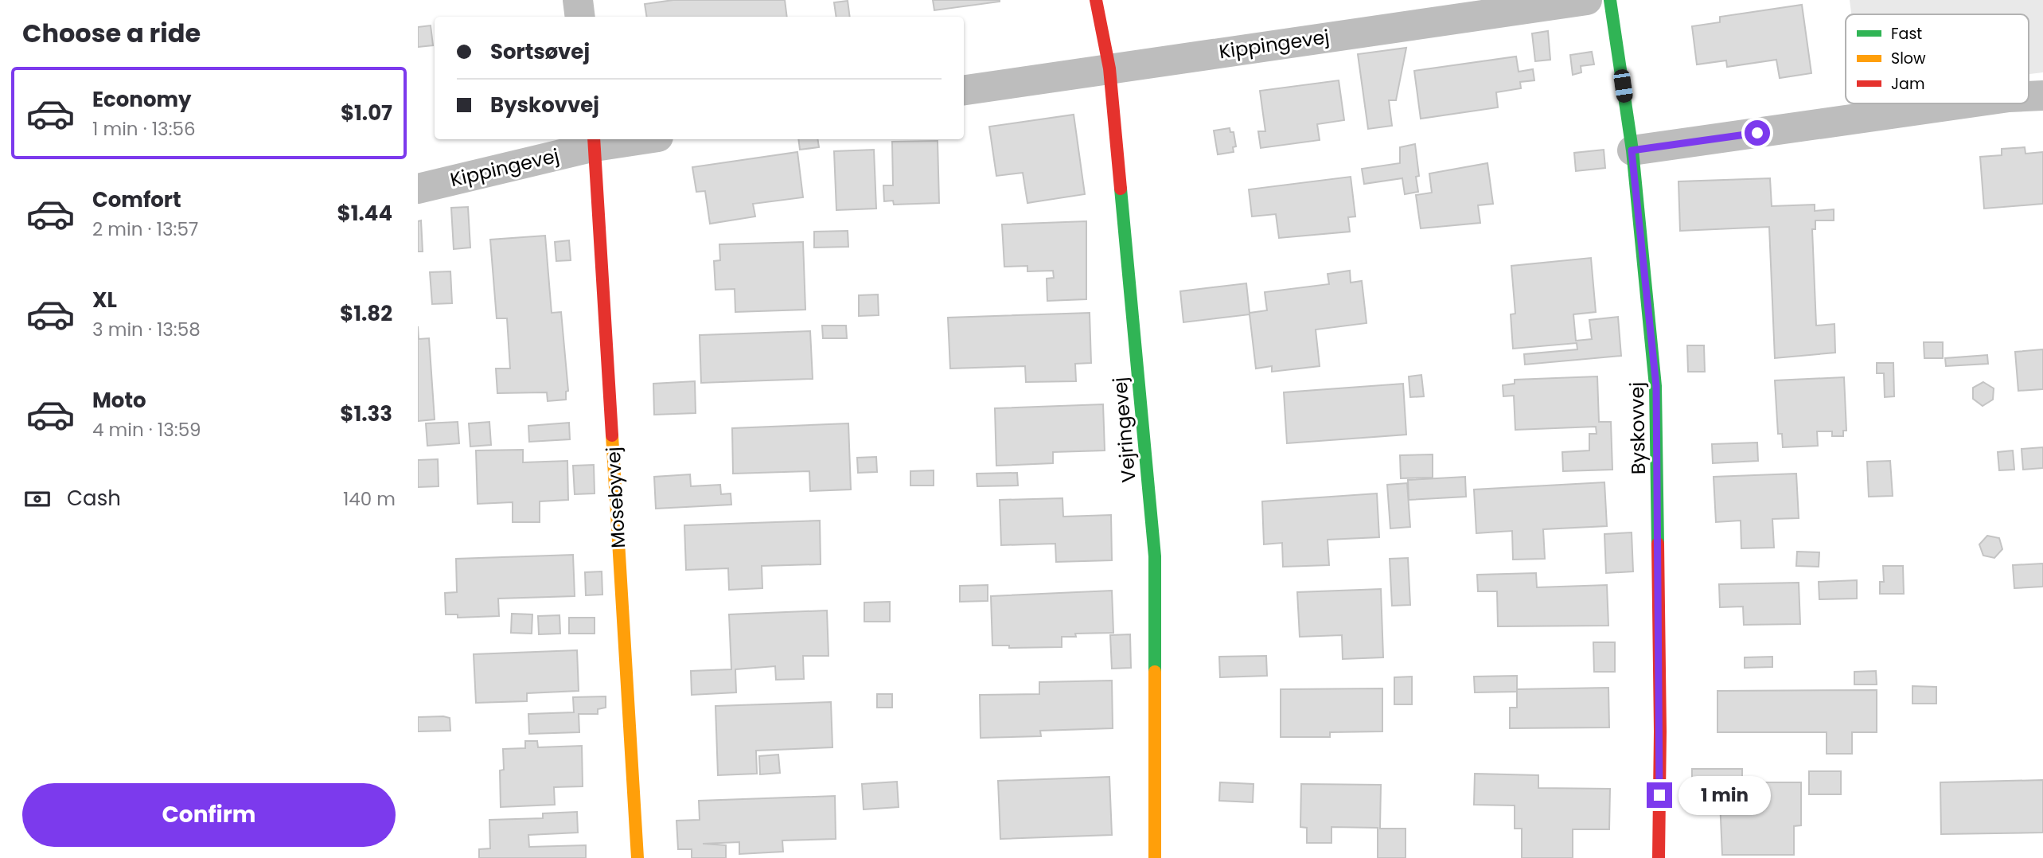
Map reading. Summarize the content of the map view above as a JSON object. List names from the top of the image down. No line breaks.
{"streets":{"street":["Kippingevej","Byskovvej","Vejringevej","Mosebyvej"]},"crossings":[["Kippingevej","Vejringevej"],["Kippingevej","Mosebyvej"]],"legend":["Fast","Slow","Jam"],"page":{"heading":"Choose a ride","banner":["Sortsøvej","Byskovvej"],"list":[{"name":"Economy","note":"1 min · 13:56","value":"$1.07"},{"name":"Comfort","note":"2 min · 13:57","value":"$1.44"},{"name":"XL","note":"3 min · 13:58","value":"$1.82"},{"name":"Moto","note":"4 min · 13:59","value":"$1.33"}],"pay":["Cash","140 m"],"buttons":"Confirm","bubble":"1 min"}}
